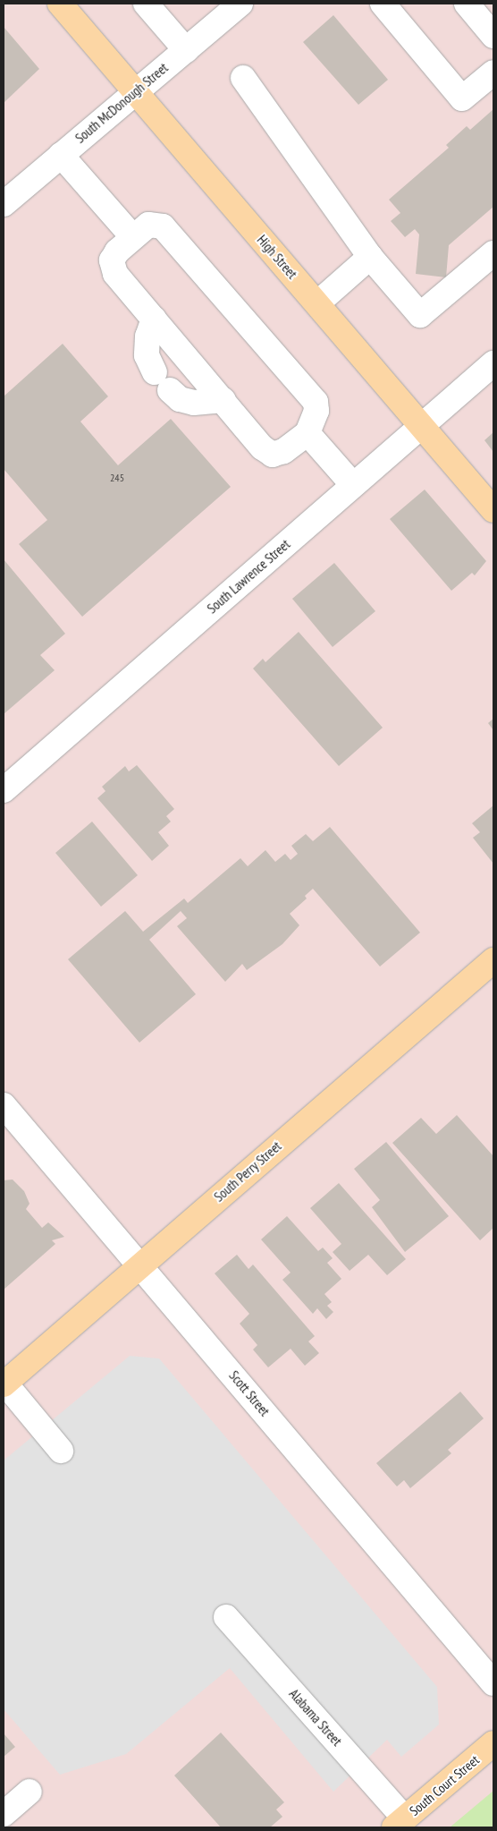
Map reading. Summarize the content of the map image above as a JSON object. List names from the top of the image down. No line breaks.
{"streets":{"main road":["High Street","South Perry Street","South Court Street"],"street":["South McDonough Street","South Lawrence Street","Scott Street","Alabama Street"]},"crossings":[["South McDonough Street","High Street"],["High Street","South Lawrence Street"],["South Perry Street","Scott Street"],["Alabama Street","South Court Street"]],"house_numbers":["245"]}
